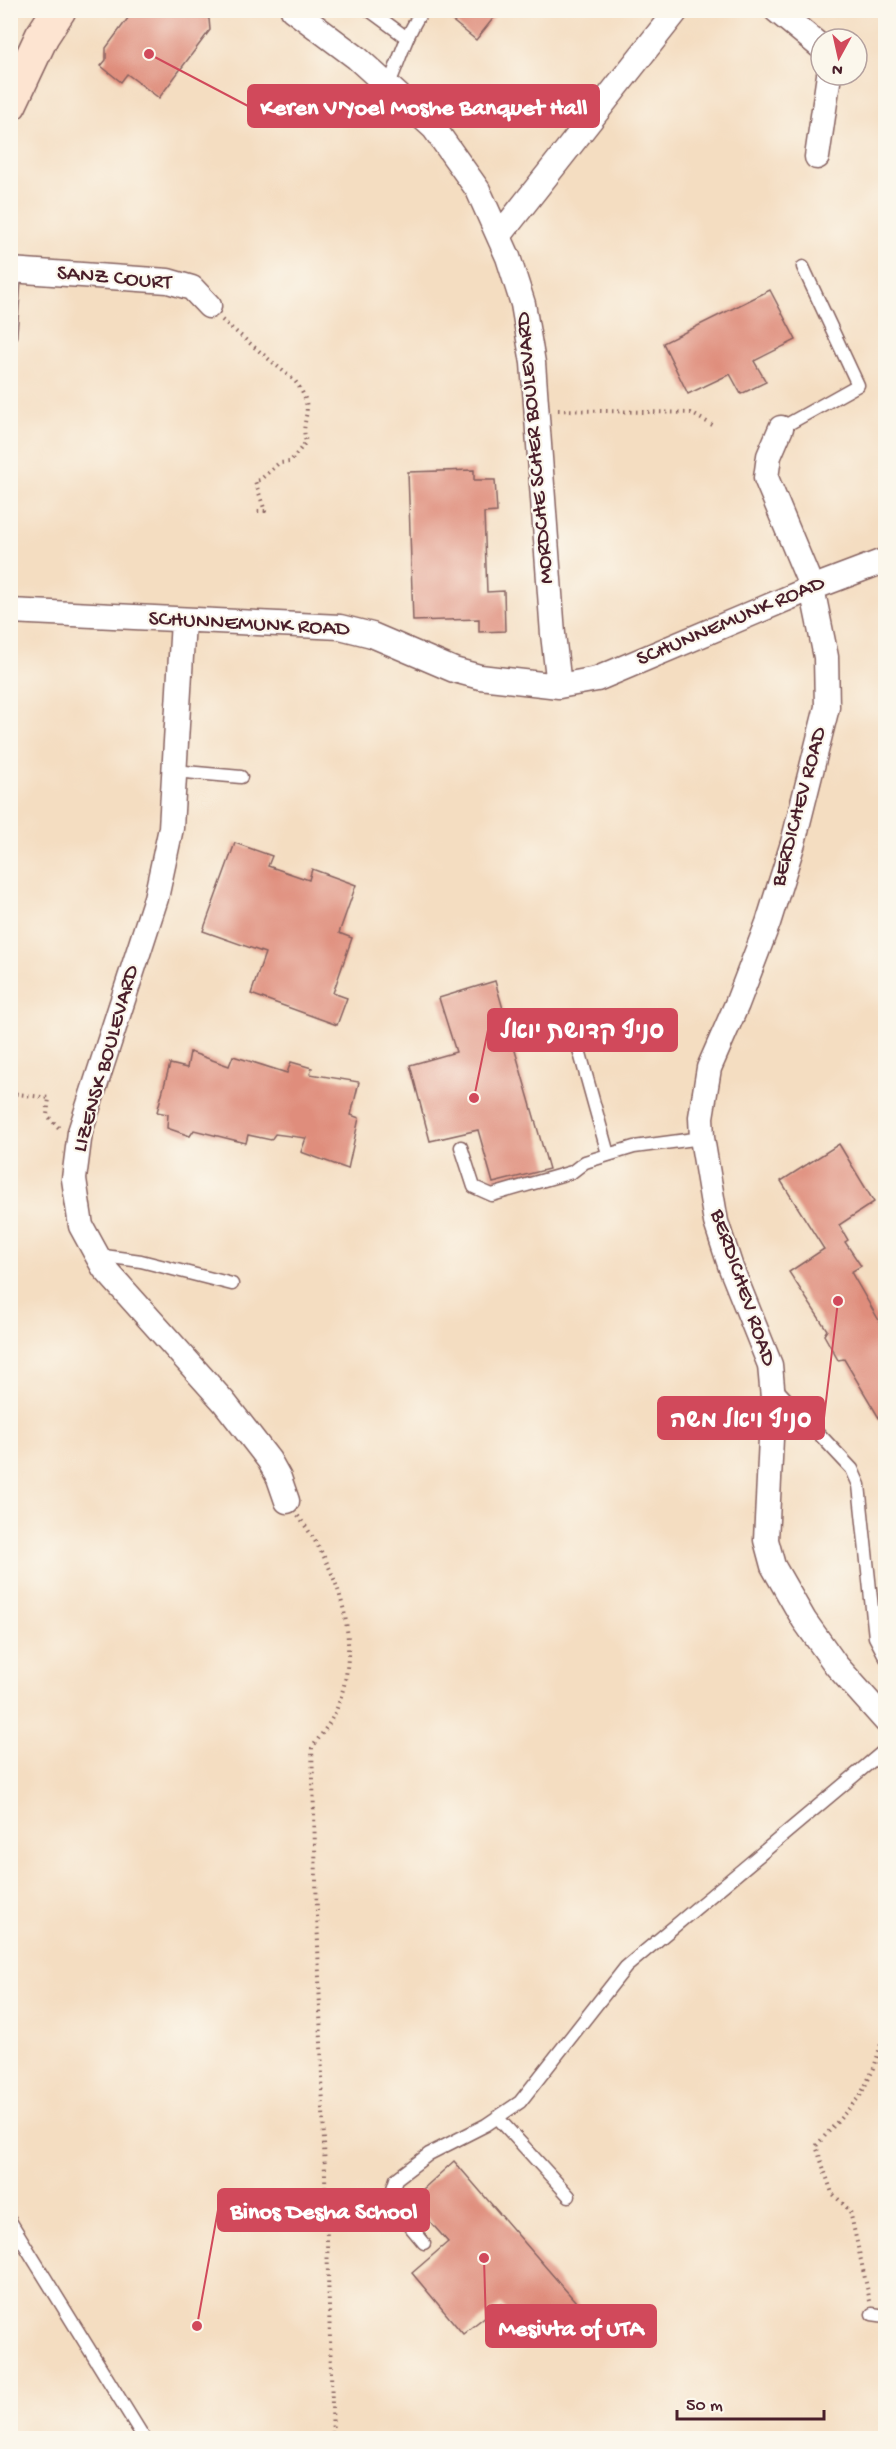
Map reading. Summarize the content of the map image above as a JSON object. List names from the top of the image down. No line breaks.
{"streets":{"street":["SANZ COURT","MORDCHE SCHER BOULEVARD","SCHUNNEMUNK ROAD","BERDICHEV ROAD","LIZENSK BOULEVARD"]},"crossings":[["MORDCHE SCHER BOULEVARD","SCHUNNEMUNK ROAD"],["SCHUNNEMUNK ROAD","BERDICHEV ROAD"],["SCHUNNEMUNK ROAD","LIZENSK BOULEVARD"]],"places":["Keren V'Yoel Moshe Banquet Hall","סניף קדושת יואל","סניף ויאל משה","Mesivta of UTA","Binos Desha School"],"scale_bar":"50 m","north":"bottom"}
